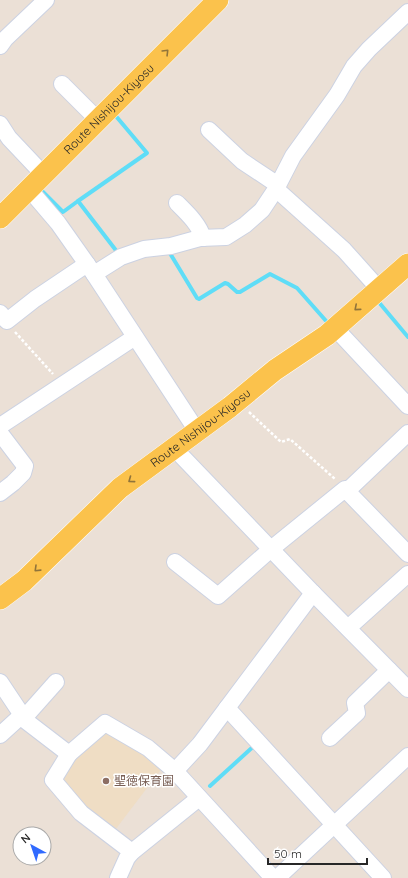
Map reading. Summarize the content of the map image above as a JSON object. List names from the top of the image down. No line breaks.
{"streets":{"main road":["Route Nishijou-Kiyosu"]},"places":["聖徳保育園"],"scale_bar":"50 m","north":"top left"}
